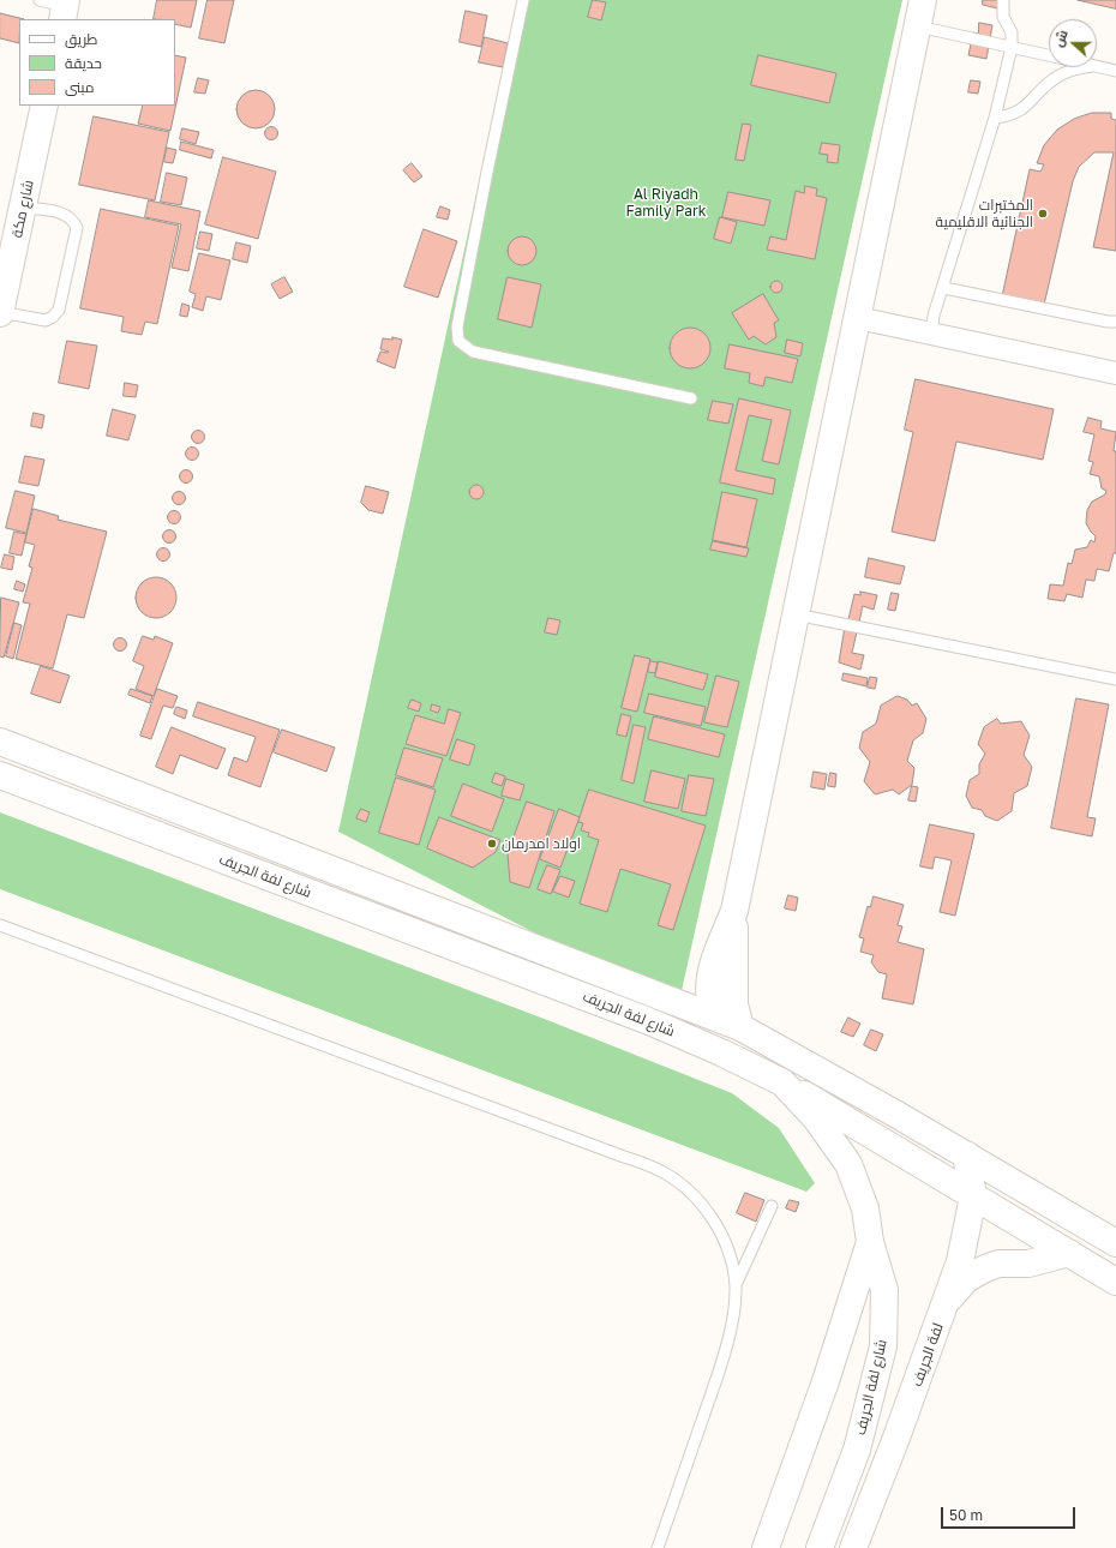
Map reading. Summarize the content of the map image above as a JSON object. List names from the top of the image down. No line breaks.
{"streets":{"main road":["شارع مكة","شارع لفة الجريف","لفة الجريف"]},"crossings":[["شارع لفة الجريف","لفة الجريف"]],"parks":["Al Riyadh Family Park"],"places":["المختبرات الجنائية الاقليمية","اولاد امدرمان"],"legend":["طريق","حديقة","مبنى"],"scale_bar":"50 m","north":"left"}
